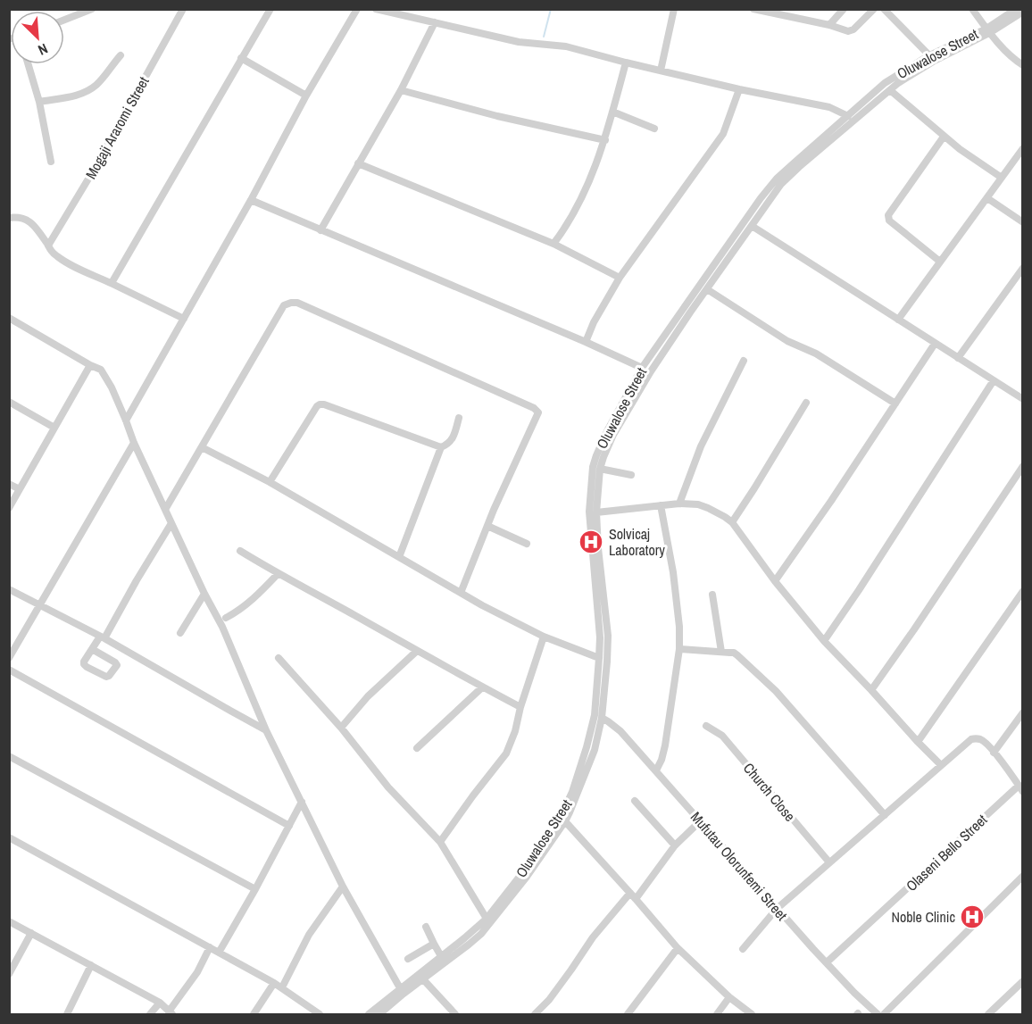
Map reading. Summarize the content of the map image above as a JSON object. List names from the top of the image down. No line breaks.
{"streets":{"street":["Oluwalose Street","Mogaji Araromi Street","Church Close","Olaseni Bello Street","Mufutau Olorunfemi Street"]},"crossings":[["Oluwalose Street","Mufutau Olorunfemi Street"],["Olaseni Bello Street","Mufutau Olorunfemi Street"]],"places":{"hospital":["Solvicaj Laboratory","Noble Clinic"]},"north":"bottom right"}
